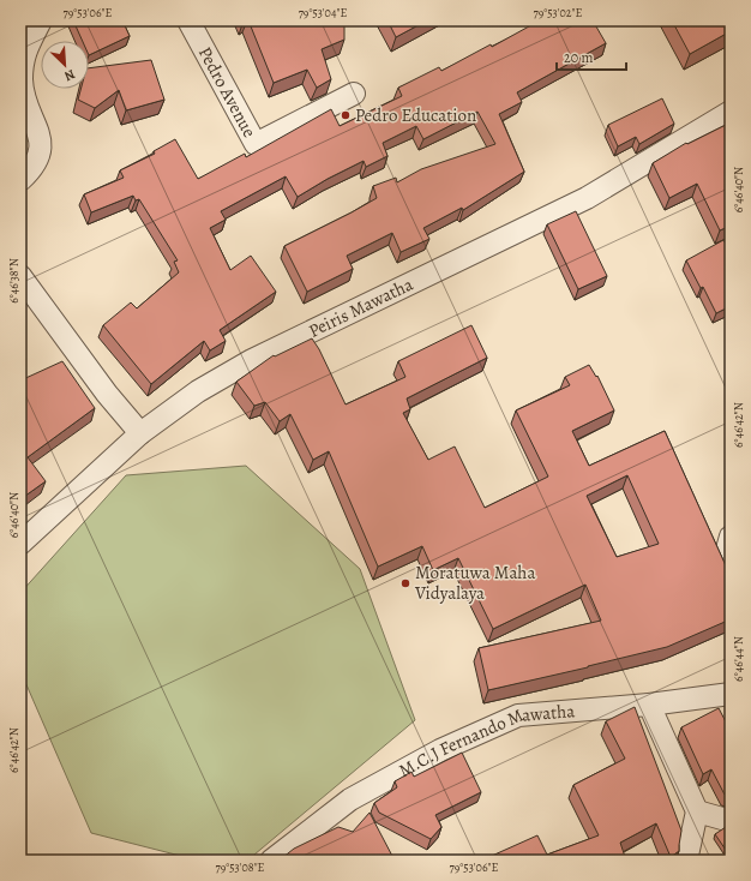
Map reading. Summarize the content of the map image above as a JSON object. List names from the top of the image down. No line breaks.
{"streets":{"street":["Pedro Avenue","Peiris Mawatha","M.C.J Fernando Mawatha"]},"places":["Pedro Education","Moratuwa Maha Vidyalaya"],"scale_bar":"20 m","north":"bottom right","coordinates":["79°53'06\"E","79°53'04\"E","79°53'02\"E","6°46'40\"N","6°46'38\"N","6°46'42\"N","6°46'44\"N","79°53'08\"E"]}
